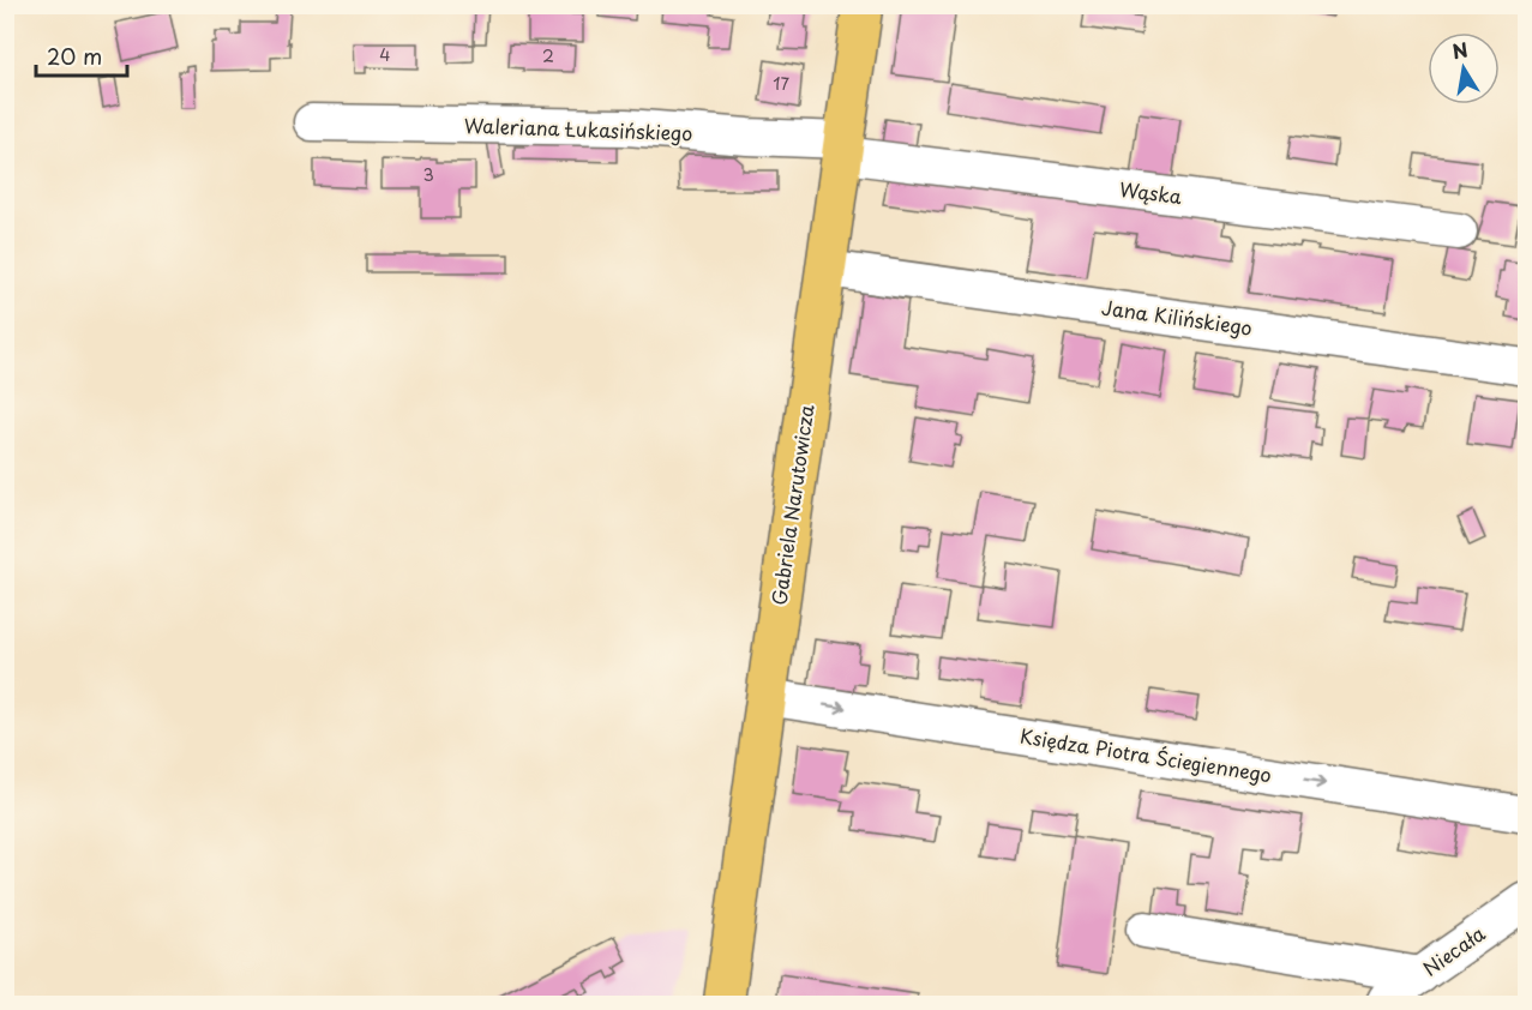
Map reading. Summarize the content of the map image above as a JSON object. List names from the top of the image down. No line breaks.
{"streets":{"main road":["Gabriela Narutowicza"],"street":["Waleriana Łukasińskiego","Wąska","Jana Kilińskiego","Księdza Piotra Ściegiennego","Niecała"]},"crossings":[["Waleriana Łukasińskiego","Wąska"],["Waleriana Łukasińskiego","Gabriela Narutowicza"],["Wąska","Gabriela Narutowicza"],["Jana Kilińskiego","Gabriela Narutowicza"],["Gabriela Narutowicza","Księdza Piotra Ściegiennego"]],"house_numbers":["4","2","17","3"],"scale_bar":"20 m","north":"top"}
